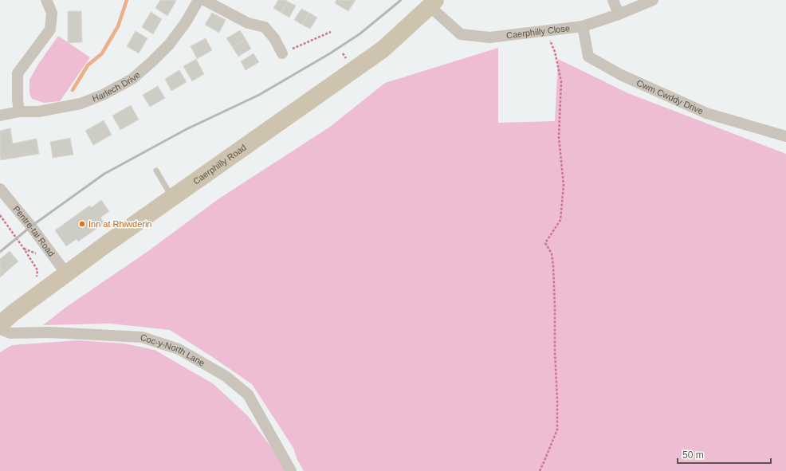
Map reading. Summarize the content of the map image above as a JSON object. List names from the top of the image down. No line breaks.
{"streets":{"main road":["Caerphilly Road"],"street":["Caerphilly Close","Harlech Drive","Cwm Cwddy Drive","Pentre-tai Road","Coc-y-North Lane"]},"crossings":[["Caerphilly Close","Cwm Cwddy Drive"],["Caerphilly Close","Caerphilly Road"],["Caerphilly Road","Pentre-tai Road"]],"places":["Inn at Rhiwderin"],"scale_bar":"50 m"}
